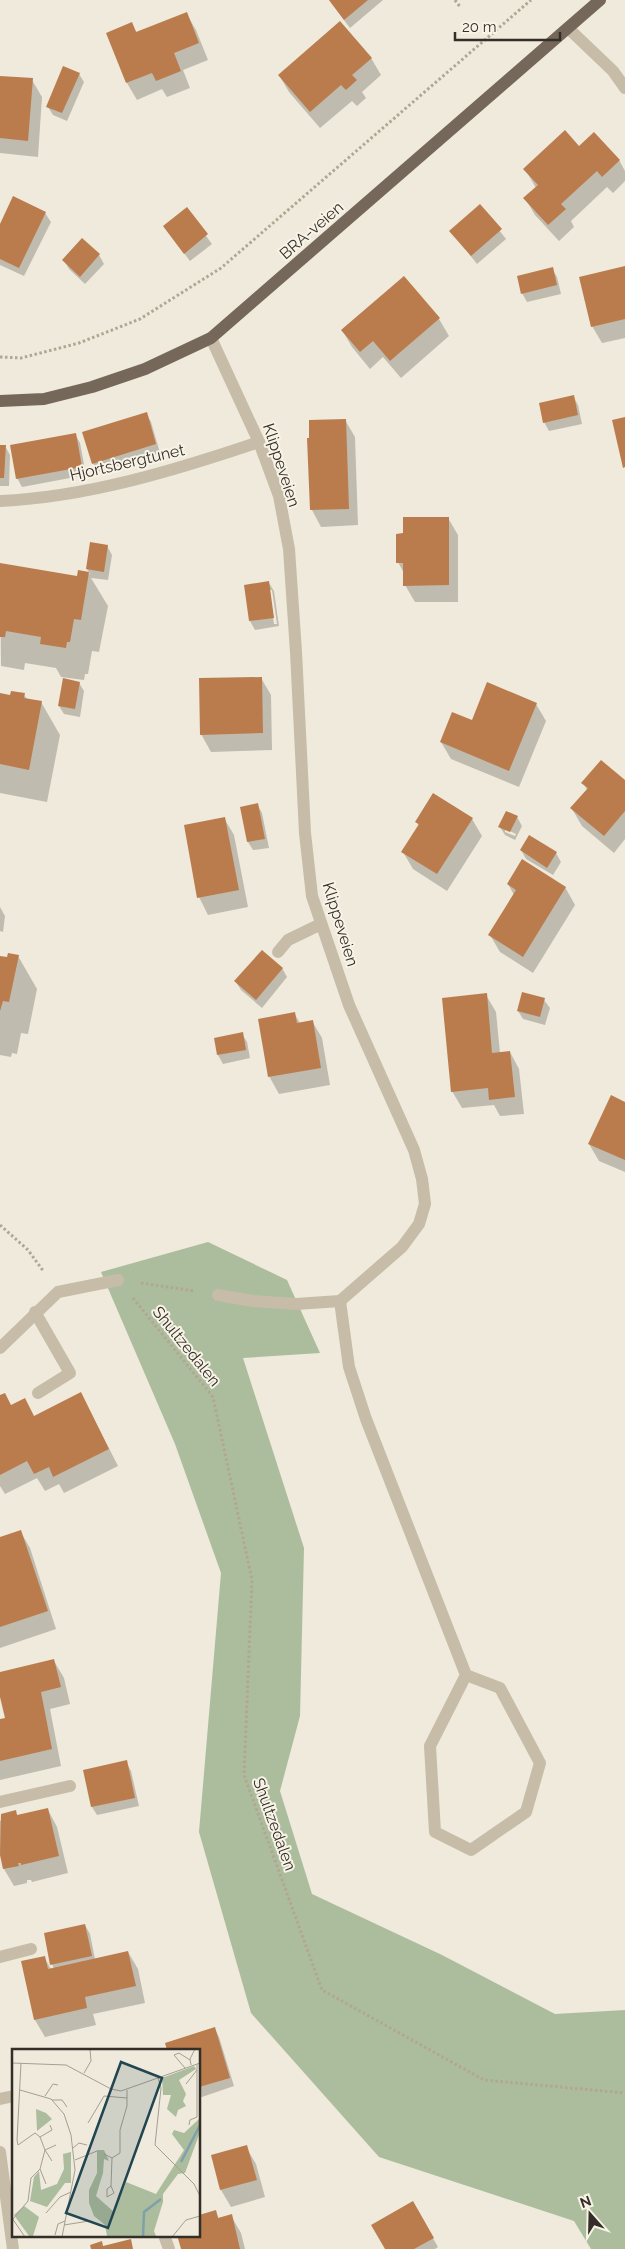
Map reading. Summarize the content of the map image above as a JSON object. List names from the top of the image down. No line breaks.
{"streets":{"main road":["BRA-veien"],"street":["Hjortsbergtunet","Klippeveien"],"path":["Shultzedalen"]},"crossings":[["BRA-veien","Klippeveien"],["Hjortsbergtunet","Klippeveien"]],"scale_bar":"20 m","north":"top"}
